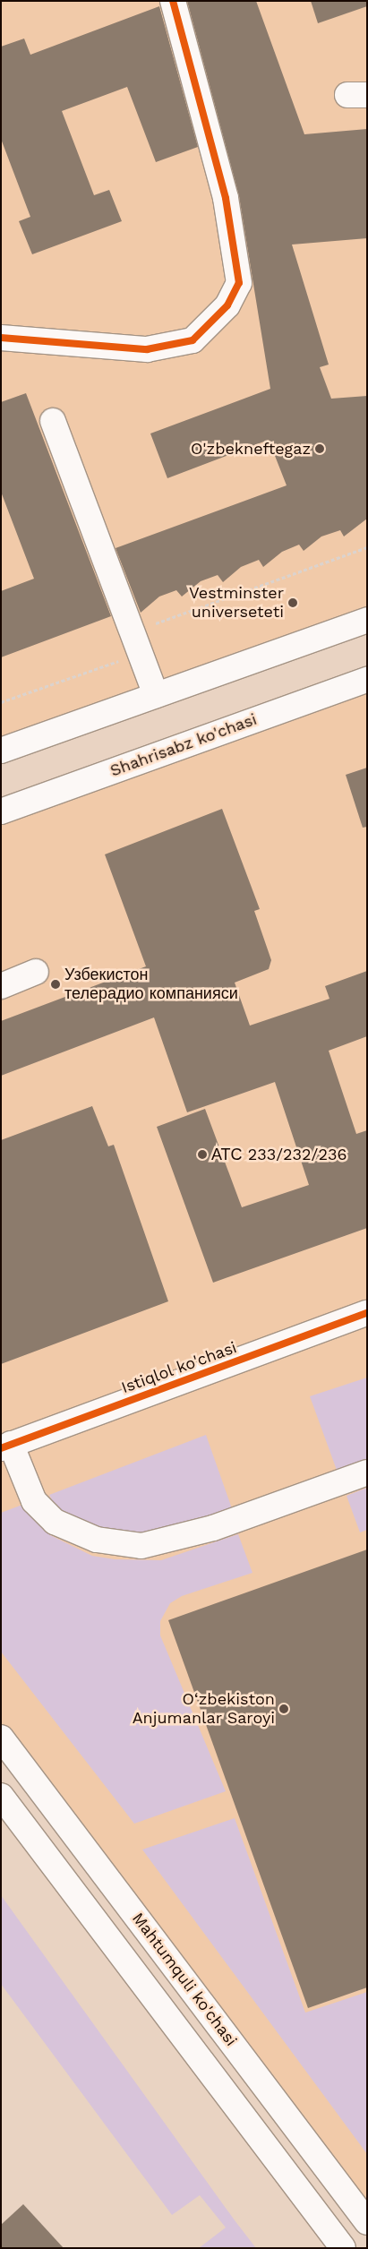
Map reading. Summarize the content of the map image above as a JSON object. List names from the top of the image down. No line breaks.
{"streets":{"main road":["Shahrisabz ko'chasi","Istiqlol ko'chasi","Mahtumquli ko'chasi"]},"places":["O'zbekneftegaz","Vestminster universeteti","Узбекистон телерадио компанияси","АТС 233/232/236","O‘zbekiston Anjumanlar Saroyi"]}
